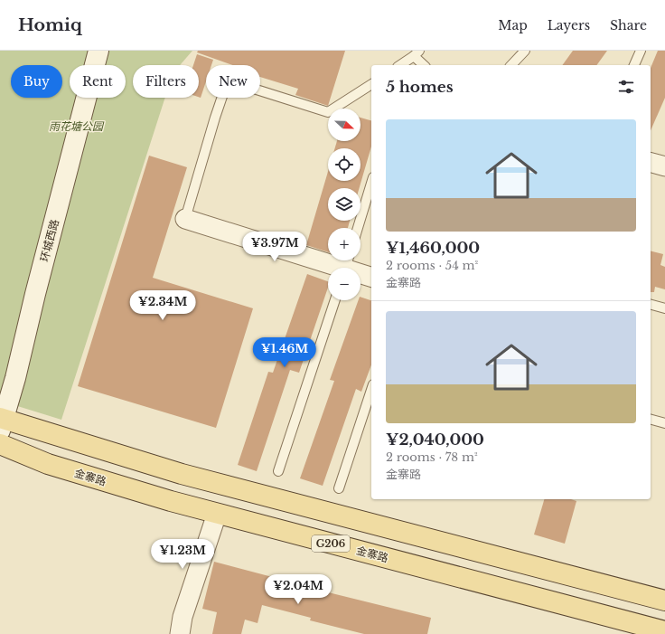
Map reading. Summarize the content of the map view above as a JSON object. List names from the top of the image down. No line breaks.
{"streets":{"main road":["金寨路","G206"],"street":["环城西路"]},"parks":["雨花塘公园"],"north":"right","page":{"header":"Homiq","nav":["Map","Layers","Share"],"chip":["Buy","Rent","Filters","New"],"heading":"5 homes","map_buttons":["+","−"],"list":[{"name":"¥1,460,000","note":"2 rooms · 54 m² · 金寨路"},{"name":"¥2,040,000","note":"2 rooms · 78 m² · 金寨路"}],"price":["¥3.97M","¥2.34M","¥1.46M","¥1.23M","¥2.04M"]}}
